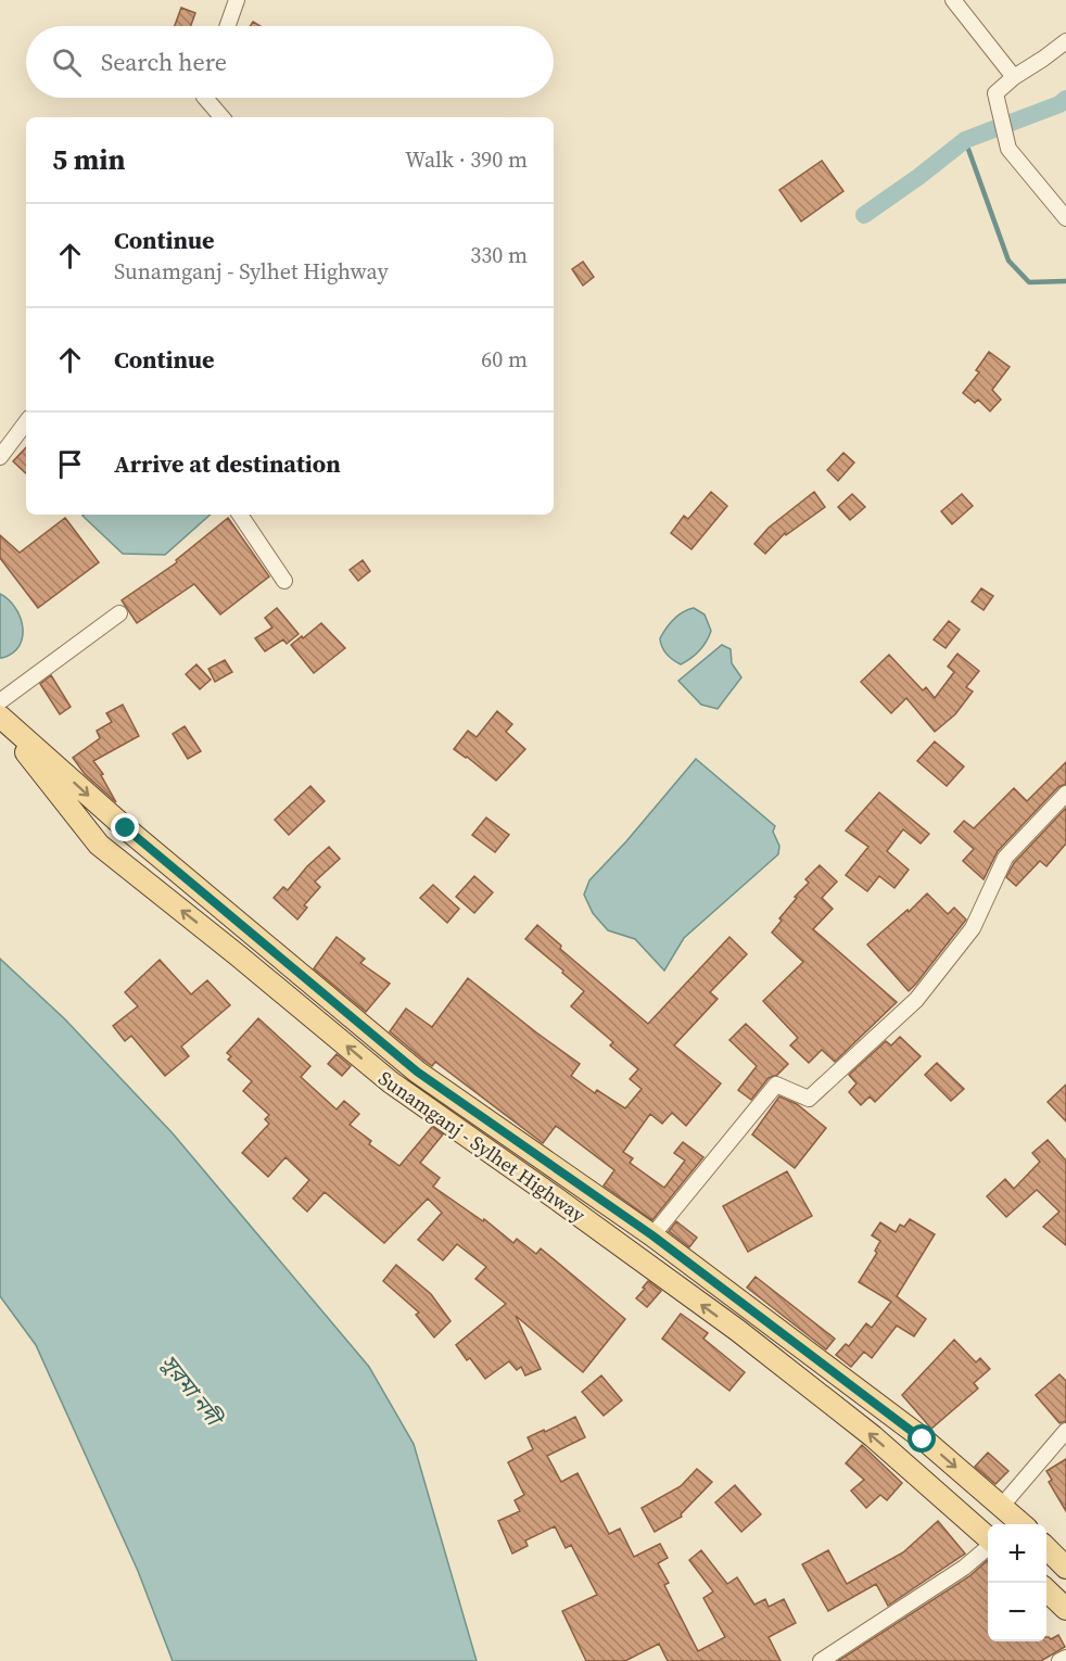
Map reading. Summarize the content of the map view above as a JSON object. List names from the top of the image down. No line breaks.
{"streets":{"main road":["Sunamganj - Sylhet Highway"]},"water":["সুরমা নদী"],"page":{"search":"Search here","heading":["5 min","Walk · 390 m"],"list":[["Continue","Sunamganj - Sylhet Highway","330 m"],["Continue","60 m"],"Arrive at destination"],"map_buttons":["+","−"]}}
